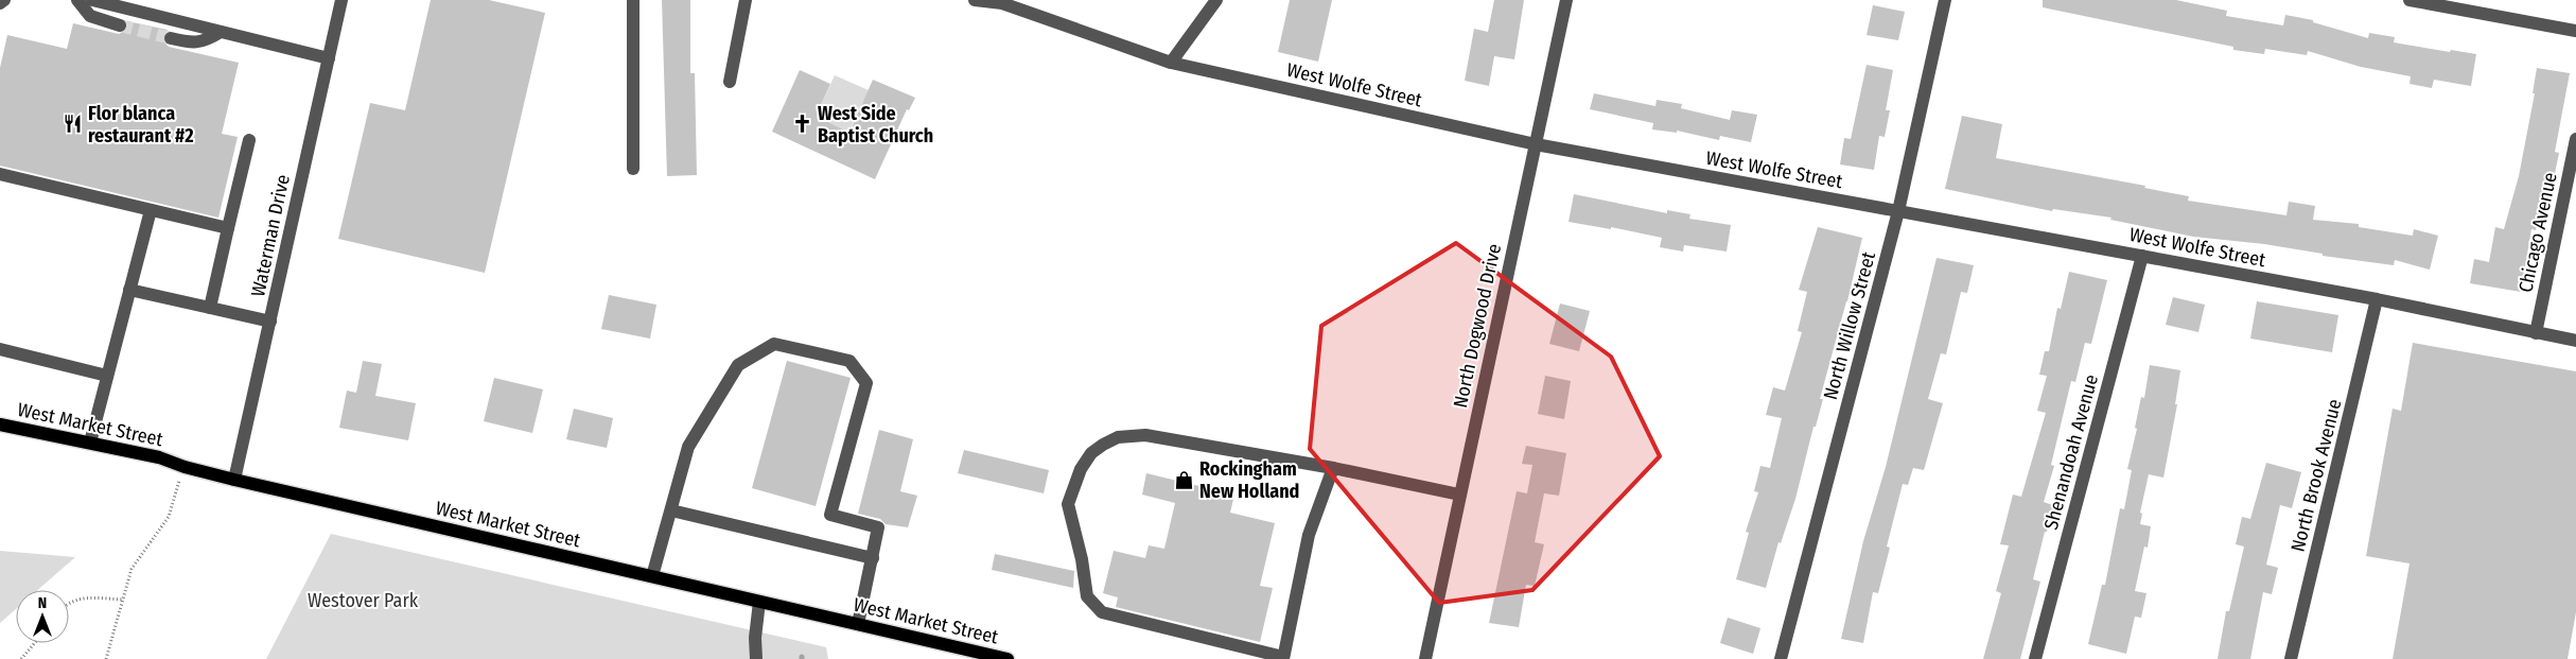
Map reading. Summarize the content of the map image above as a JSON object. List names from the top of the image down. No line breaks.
{"streets":{"main road":["West Market Street"],"street":["West Wolfe Street","Chicago Avenue","Waterman Drive","North Dogwood Drive","North Willow Street","Shenandoah Avenue","North Brook Avenue"]},"crossings":[["West Wolfe Street","Chicago Avenue"],["West Wolfe Street","North Dogwood Drive"],["West Wolfe Street","North Willow Street"],["West Wolfe Street","Shenandoah Avenue"],["West Wolfe Street","North Brook Avenue"],["Waterman Drive","West Market Street"]],"parks":["Westover Park"],"places":{"restaurant":["Flor blanca restaurant #2"],"church":["West Side Baptist Church"],"shop":["Rockingham New Holland"]},"north":"top"}
